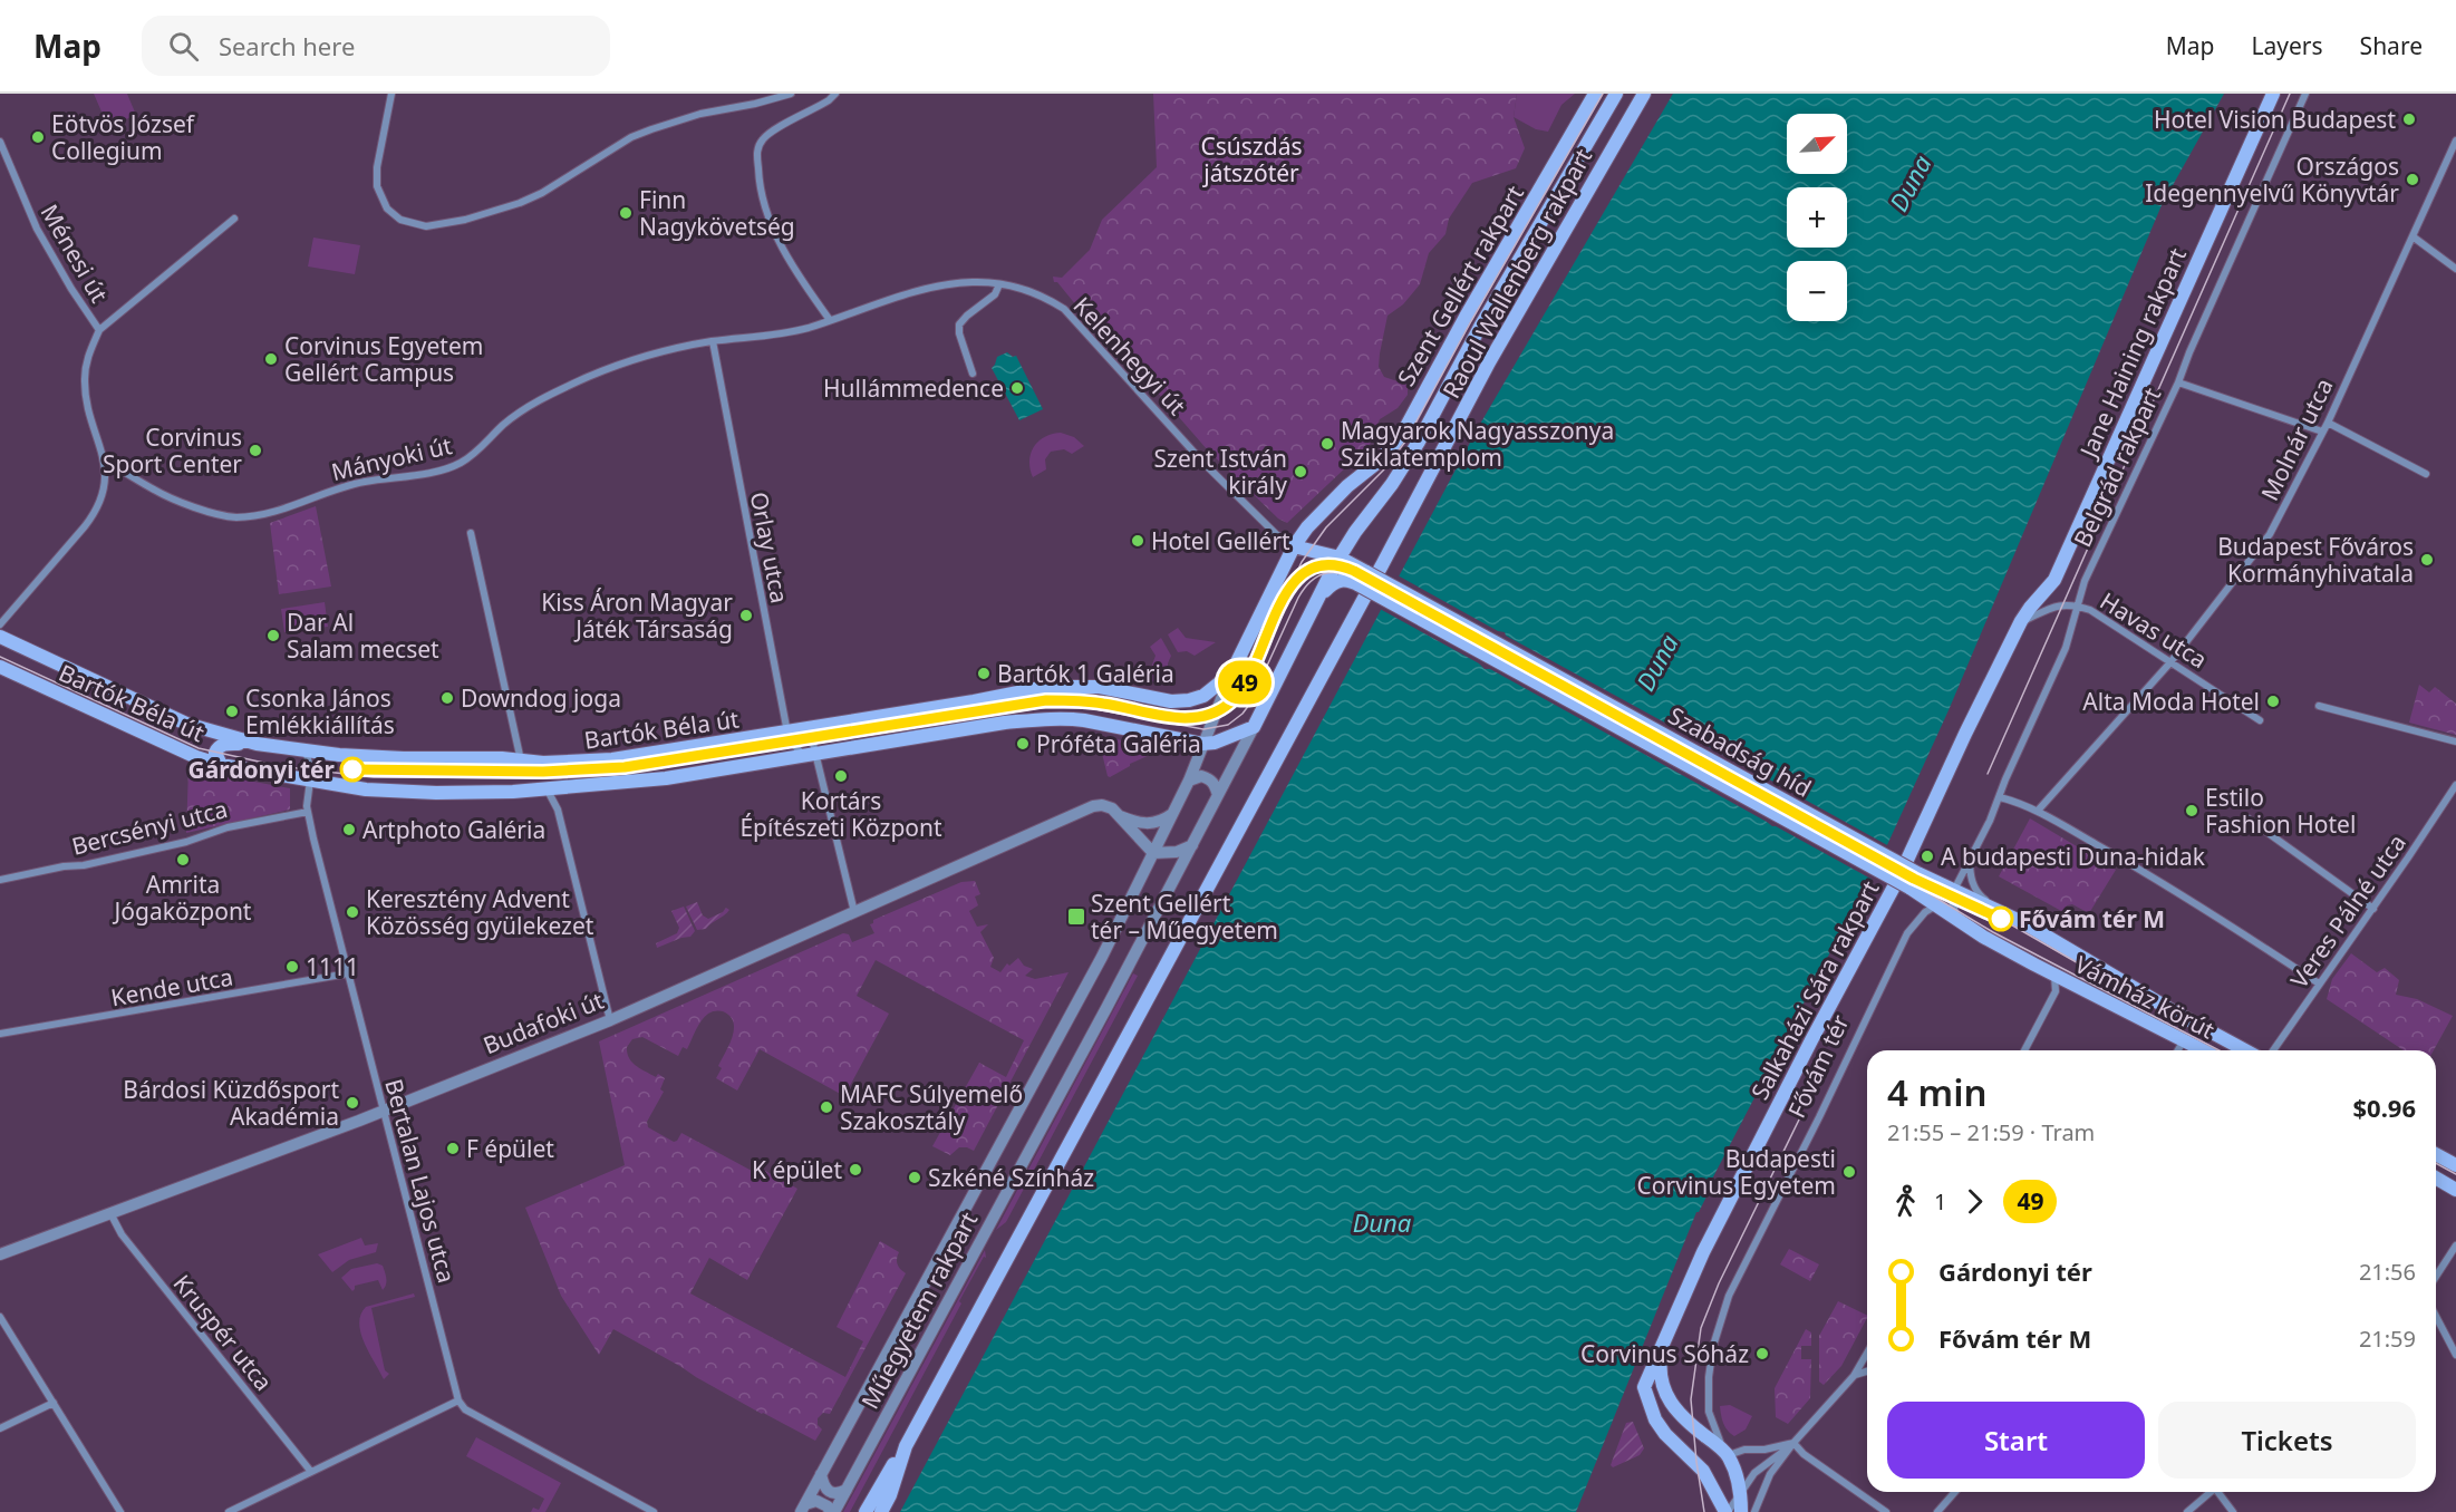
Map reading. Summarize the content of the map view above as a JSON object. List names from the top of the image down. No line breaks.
{"streets":{"main road":["Raoul Wallenberg rakpart","Szent Gellért rakpart","Jane Haining rakpart","Bartók Béla út","Szabadság híd","Salkaházi Sára rakpart","Vámház körút"],"street":["Ménesi út","Kelenhegyi út","Molnár utca","Mányoki út","Belgrád rakpart","Orlay utca","Havas utca","Bercsényi utca","Veres Pálné utca","Kende utca","Budafoki út","Fővám tér","Bertalan Lajos utca","Műegyetem rakpart","Kruspér utca"]},"crossings":[["Ménesi út","Mányoki út"],["Raoul Wallenberg rakpart","Szabadság híd"],["Szent Gellért rakpart","Kelenhegyi út"],["Szent Gellért rakpart","Bartók Béla út"],["Szent Gellért rakpart","Műegyetem rakpart"],["Jane Haining rakpart","Havas utca"],["Jane Haining rakpart","Salkaházi Sára rakpart"],["Kelenhegyi út","Mányoki út"],["Molnár utca","Havas utca"],["Mányoki út","Orlay utca"],["Belgrád rakpart","Havas utca"],["Orlay utca","Bartók Béla út"],["Havas utca","Salkaházi Sára rakpart"],["Bartók Béla út","Bertalan Lajos utca"],["Bartók Béla út","Műegyetem rakpart"],["Szabadság híd","Fővám tér"],["Bercsényi utca","Bertalan Lajos utca"],["Kende utca","Bertalan Lajos utca"],["Salkaházi Sára rakpart","Fővám tér"],["Budafoki út","Bertalan Lajos utca"],["Budafoki út","Kruspér utca"]],"water":["Duna"],"parks":["Csúszdás játszótér"],"places":{"other":["Hotel Vision Budapest","Eötvös József Collegium","Országos Idegennyelvű Könyvtár","Finn Nagykövetség","Corvinus Egyetem Gellért Campus","Hullámmedence","Magyarok Nagyasszonya Sziklatemplom","Corvinus Sport Center","Szent István király","Hotel Gellért","Budapest Főváros Kormányhivatala","Kiss Áron Magyar Játék Társaság","Dar Al Salam mecset","Bartók 1 Galéria","Downdog joga","Alta Moda Hotel","Csonka János Emlékkiállítás","Próféta Galéria","Gárdonyi tér","Kortárs Építészeti Központ","Estilo Fashion Hotel","Artphoto Galéria","A budapesti Duna-hidak","Amrita Jógaközpont","Keresztény Advent Közösség gyülekezet","Fővám tér M","1111","Bárdosi Küzdősport Akadémia","MAFC Súlyemelő Szakosztály","F épület","K épület","Budapesti Corvinus Egyetem","Szkéné Színház","Corvinus Sóház"],"transit":["Szent Gellért tér – Műegyetem"]},"lines":["tram line 49"],"north":"top right","page":{"header":"Map","search":"Search here","nav":["Map","Layers","Share"],"on_map":"49","map_buttons":["+","−"],"heading":["4 min","21:55 – 21:59 · Tram","$0.96"],"legs":["1","49"],"list":[{"name":"Gárdonyi tér","value":"21:56"},{"name":"Fővám tér M","value":"21:59"}],"buttons":["Start","Tickets"]}}
